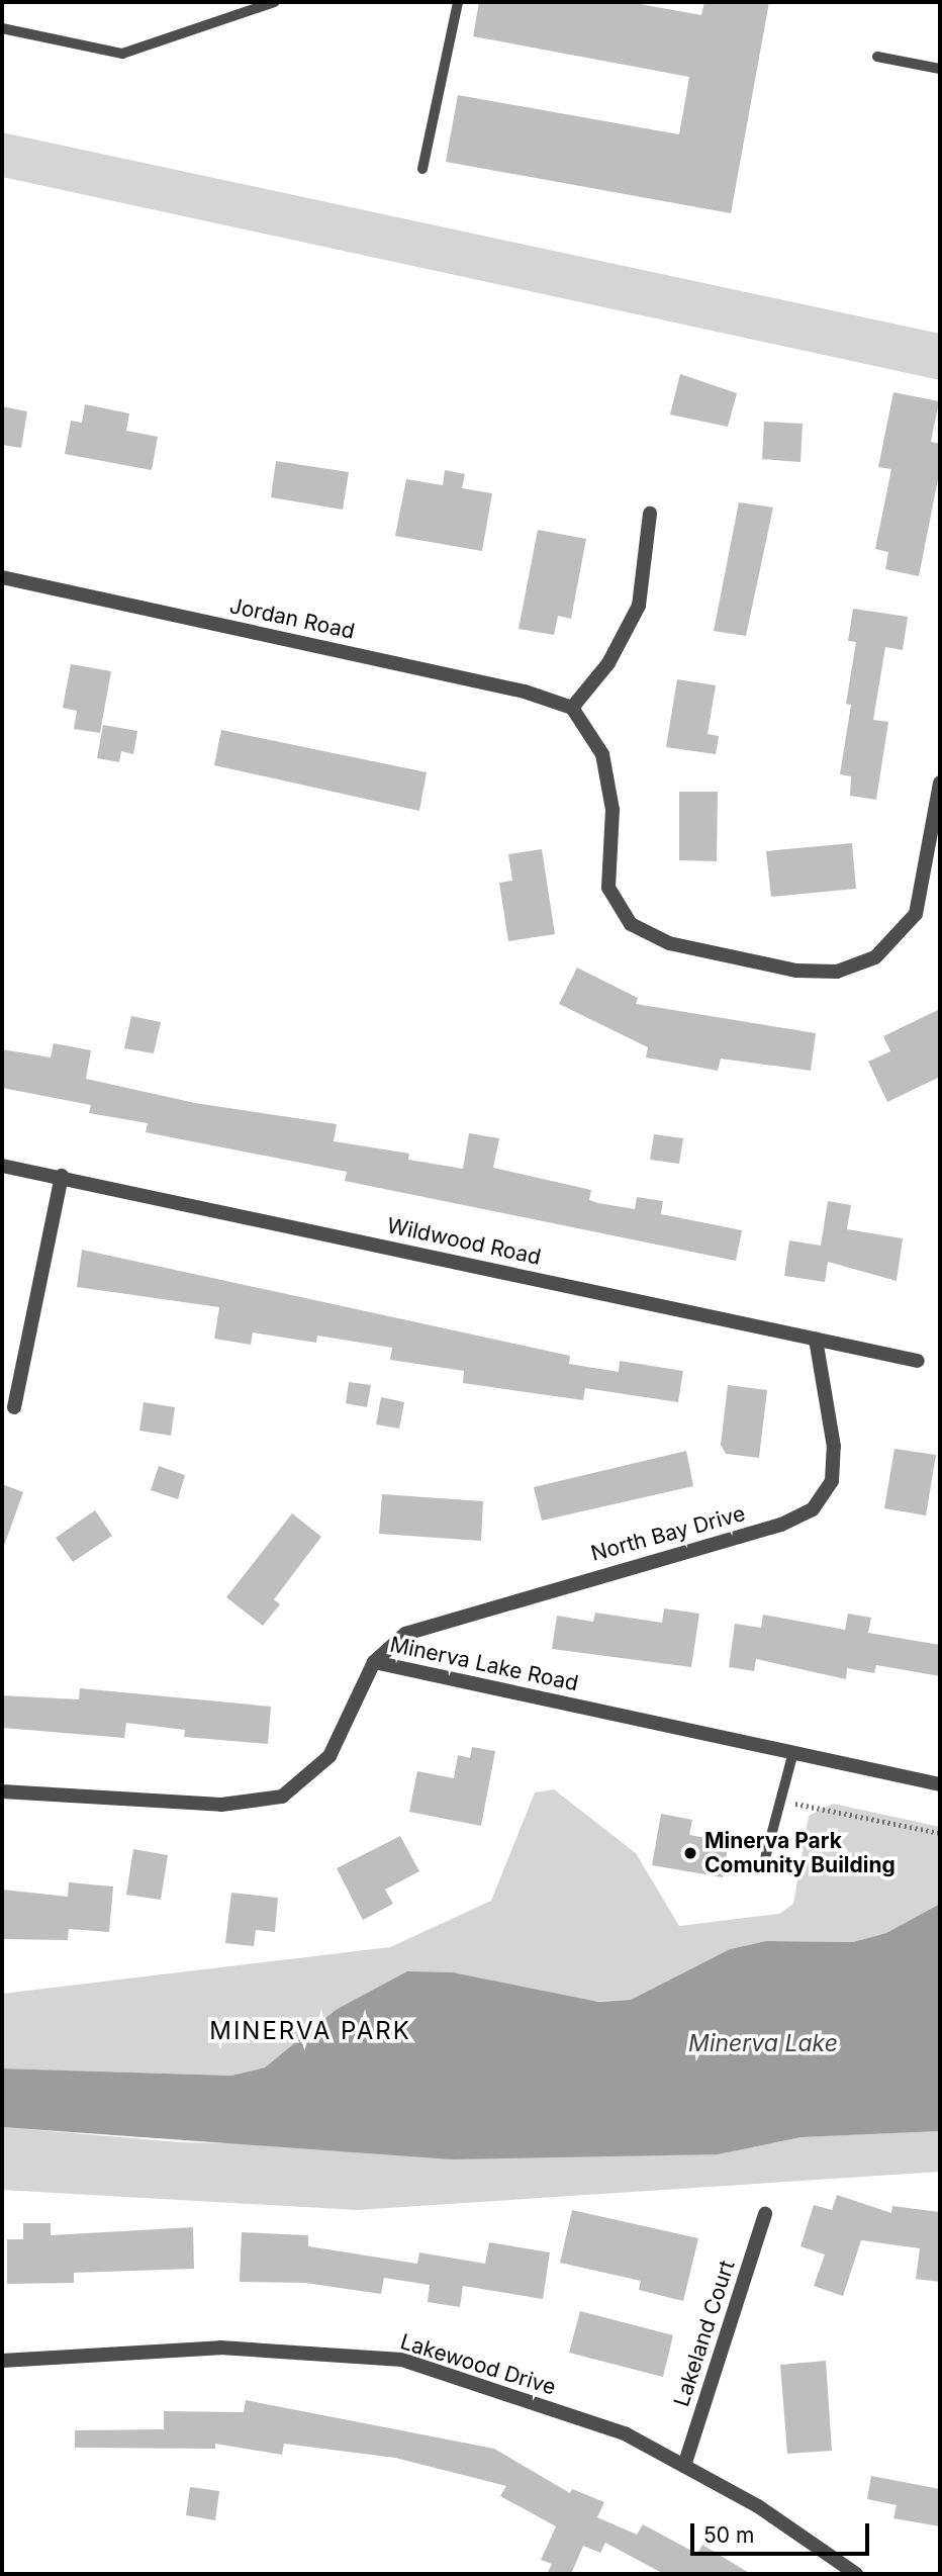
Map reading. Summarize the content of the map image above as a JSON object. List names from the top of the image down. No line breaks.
{"streets":{"street":["Jordan Road","Wildwood Road","North Bay Drive","Minerva Lake Road","Lakeland Court","Lakewood Drive"]},"crossings":[["Wildwood Road","North Bay Drive"],["North Bay Drive","Minerva Lake Road"],["Lakeland Court","Lakewood Drive"]],"districts":["MINERVA PARK"],"water":["Minerva Lake"],"places":["Minerva Park Comunity Building"],"scale_bar":"50 m"}
